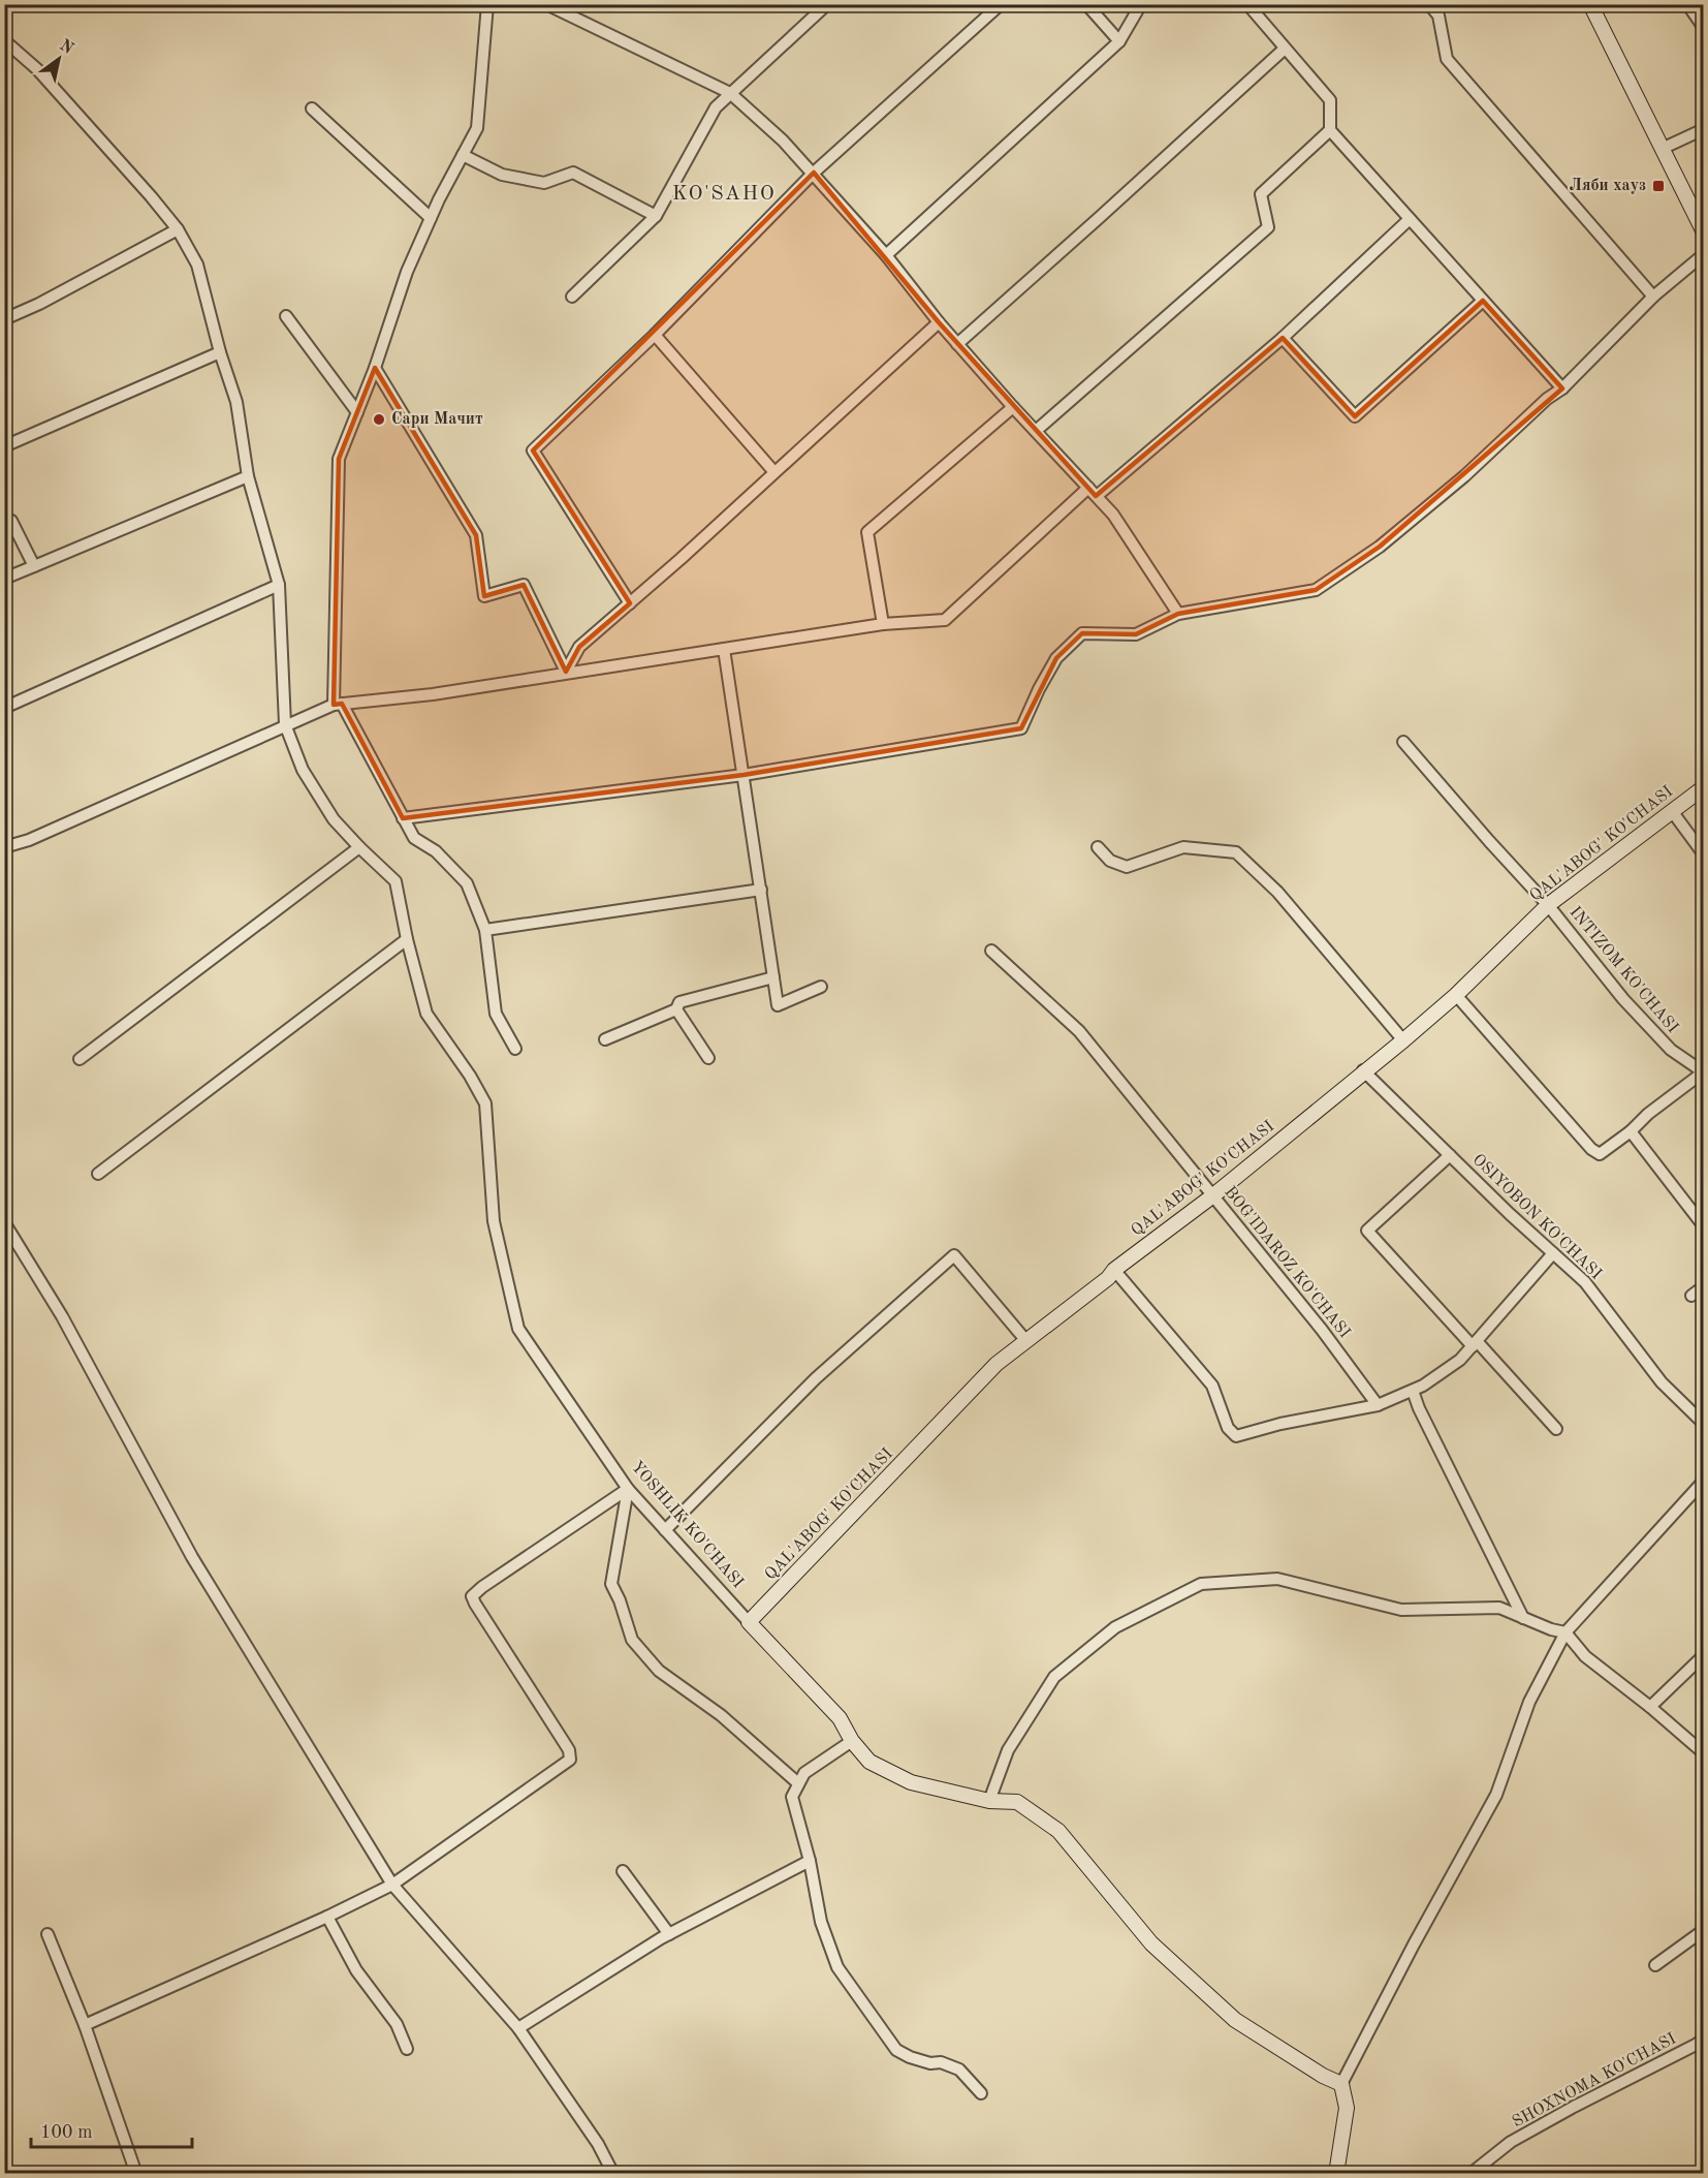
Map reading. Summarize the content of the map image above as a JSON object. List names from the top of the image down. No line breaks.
{"streets":{"street":["QAL'ABOG' KO'CHASI","INTIZOM KO'CHASI","OSIYOBON KO'CHASI","BOG'IDAROZ KO'CHASI","YOSHLIK KO'CHASI","SHOXNOMA KO'CHASI"]},"crossings":[["QAL'ABOG' KO'CHASI","INTIZOM KO'CHASI"],["QAL'ABOG' KO'CHASI","OSIYOBON KO'CHASI"],["QAL'ABOG' KO'CHASI","BOG'IDAROZ KO'CHASI"],["QAL'ABOG' KO'CHASI","YOSHLIK KO'CHASI"]],"districts":["KO'SAHO"],"places":{"transit":["Ляби хауз"],"other":["Сари Мачит"]},"scale_bar":"100 m","north":"top right"}
